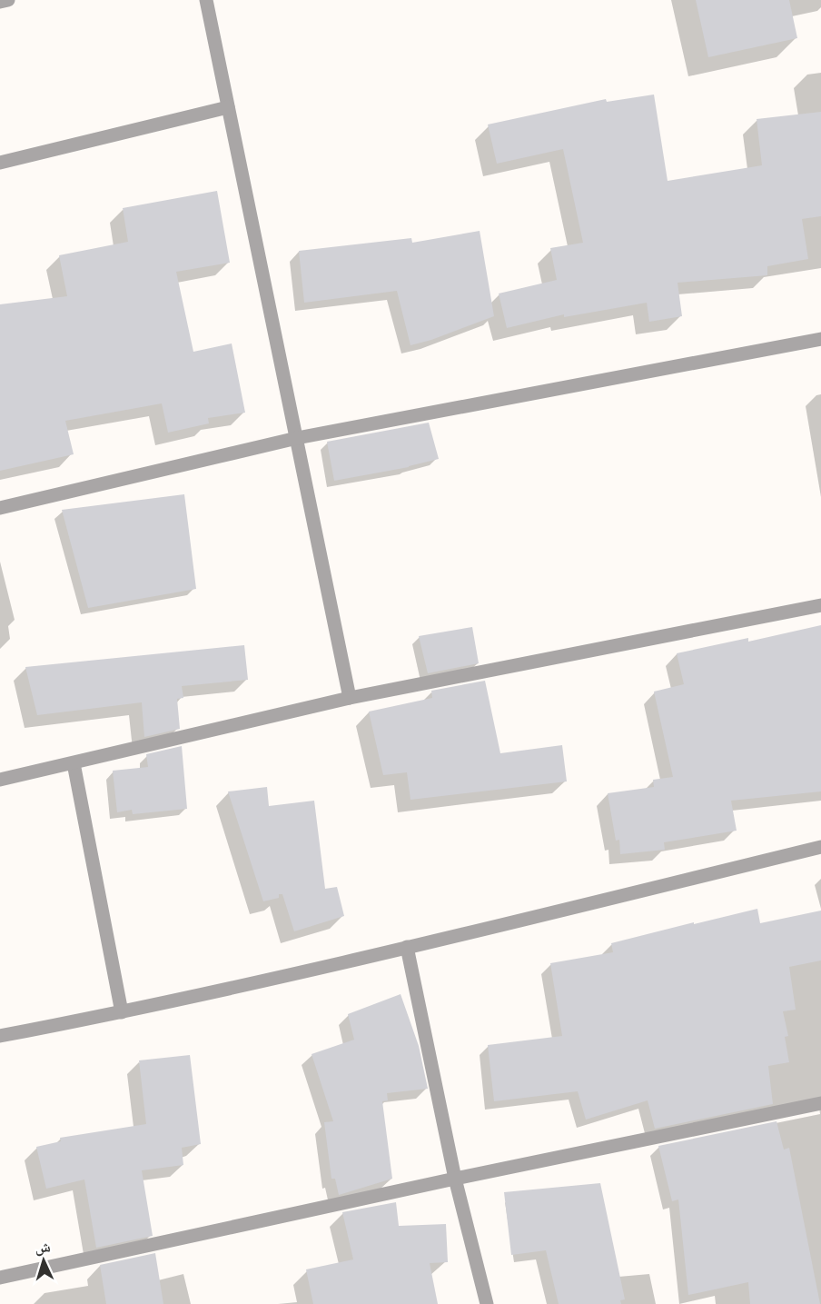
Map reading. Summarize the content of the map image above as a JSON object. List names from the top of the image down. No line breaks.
{"north":"top"}
